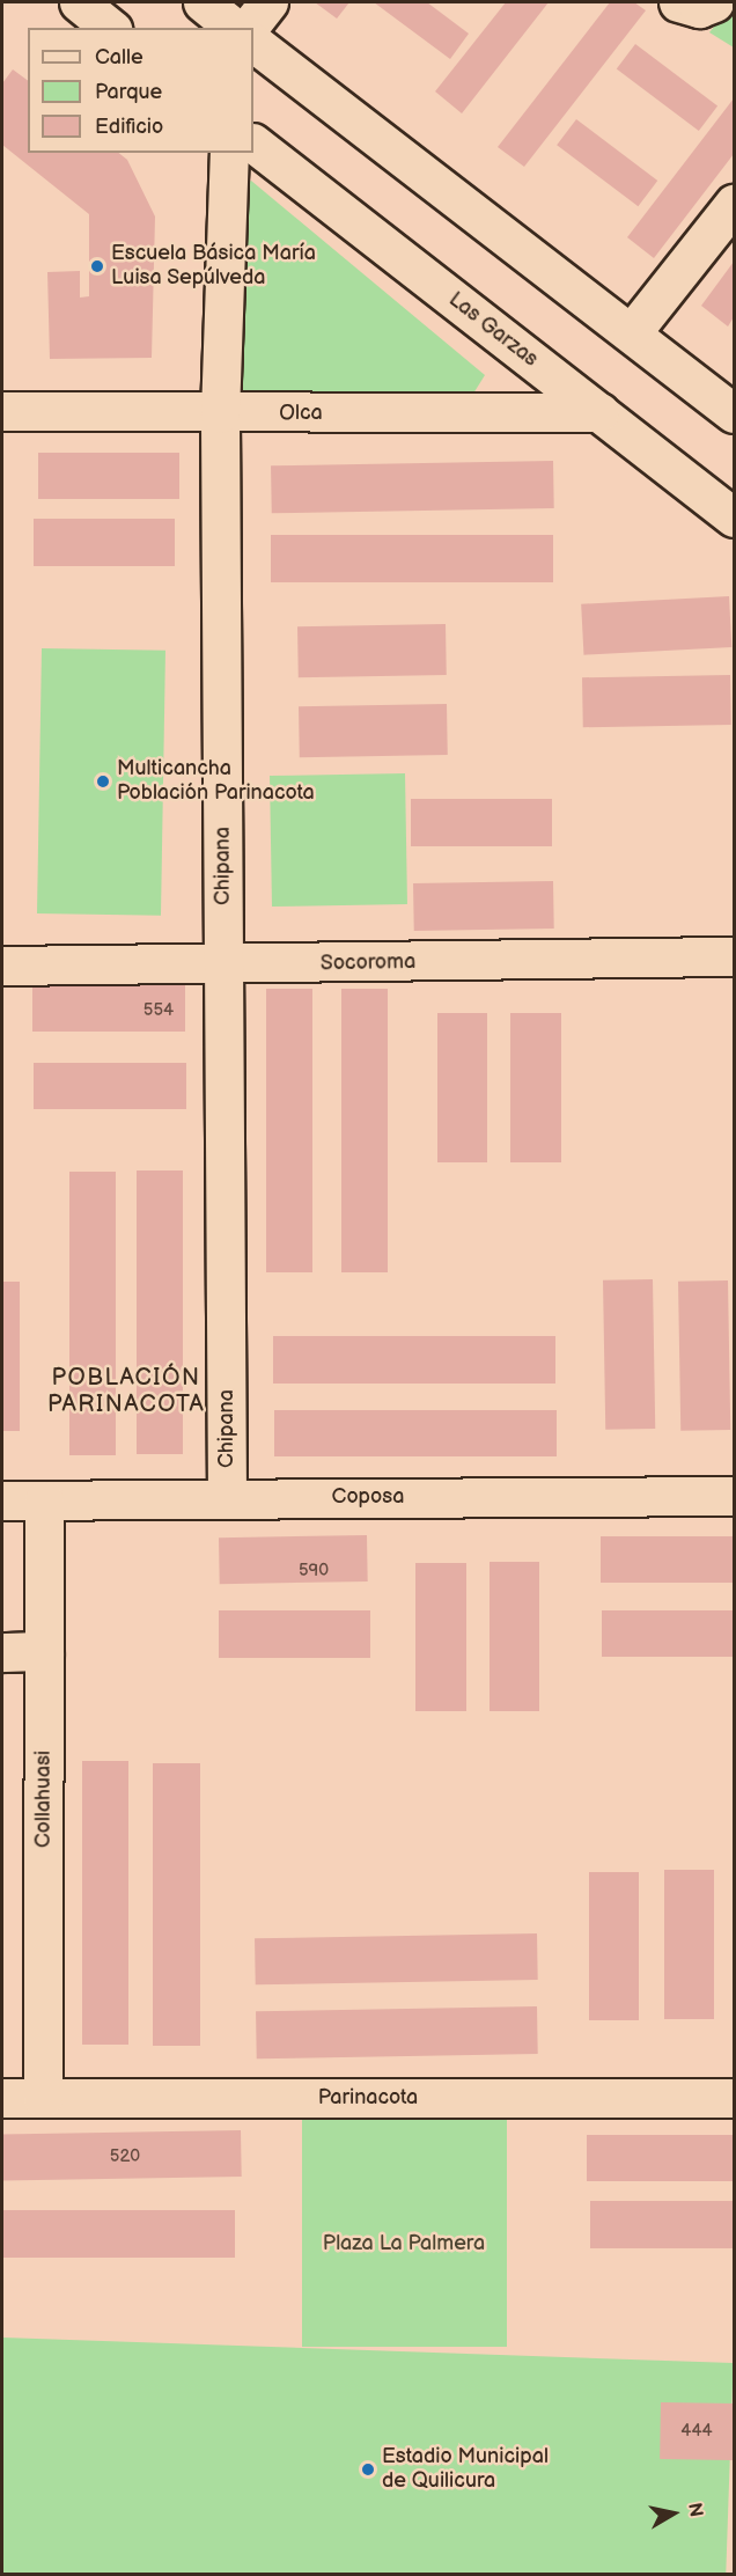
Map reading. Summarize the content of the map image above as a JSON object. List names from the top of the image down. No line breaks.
{"streets":{"street":["Las Garzas","Olca","Chipana","Socoroma","Coposa","Collahuasi","Parinacota"]},"crossings":[["Las Garzas","Olca"],["Olca","Chipana"],["Chipana","Socoroma"],["Chipana","Coposa"],["Coposa","Collahuasi"],["Collahuasi","Parinacota"]],"districts":["POBLACIÓN PARINACOTA"],"parks":["Plaza La Palmera"],"places":["Escuela Básica María Luisa Sepúlveda","Multicancha Población Parinacota","Estadio Municipal de Quilicura"],"house_numbers":["554","590","520","444"],"legend":["Calle","Parque","Edificio"],"north":"right"}
